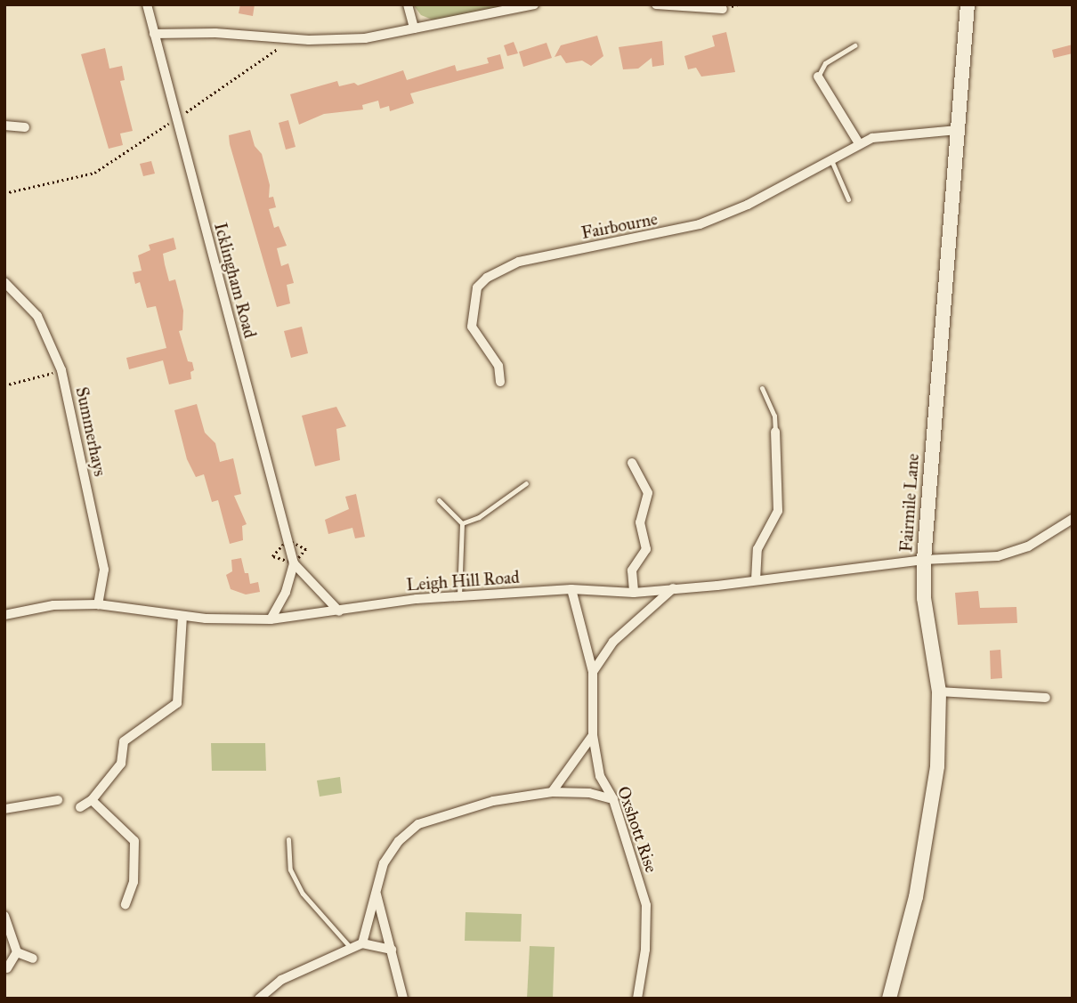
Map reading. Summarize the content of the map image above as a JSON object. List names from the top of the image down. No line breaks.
{"streets":{"street":["Fairbourne","Icklingham Road","Summerhays","Fairmile Lane","Leigh Hill Road","Oxshott Rise"]},"crossings":[["Fairbourne","Fairmile Lane"],["Icklingham Road","Leigh Hill Road"],["Summerhays","Leigh Hill Road"],["Fairmile Lane","Leigh Hill Road"],["Leigh Hill Road","Oxshott Rise"]]}
